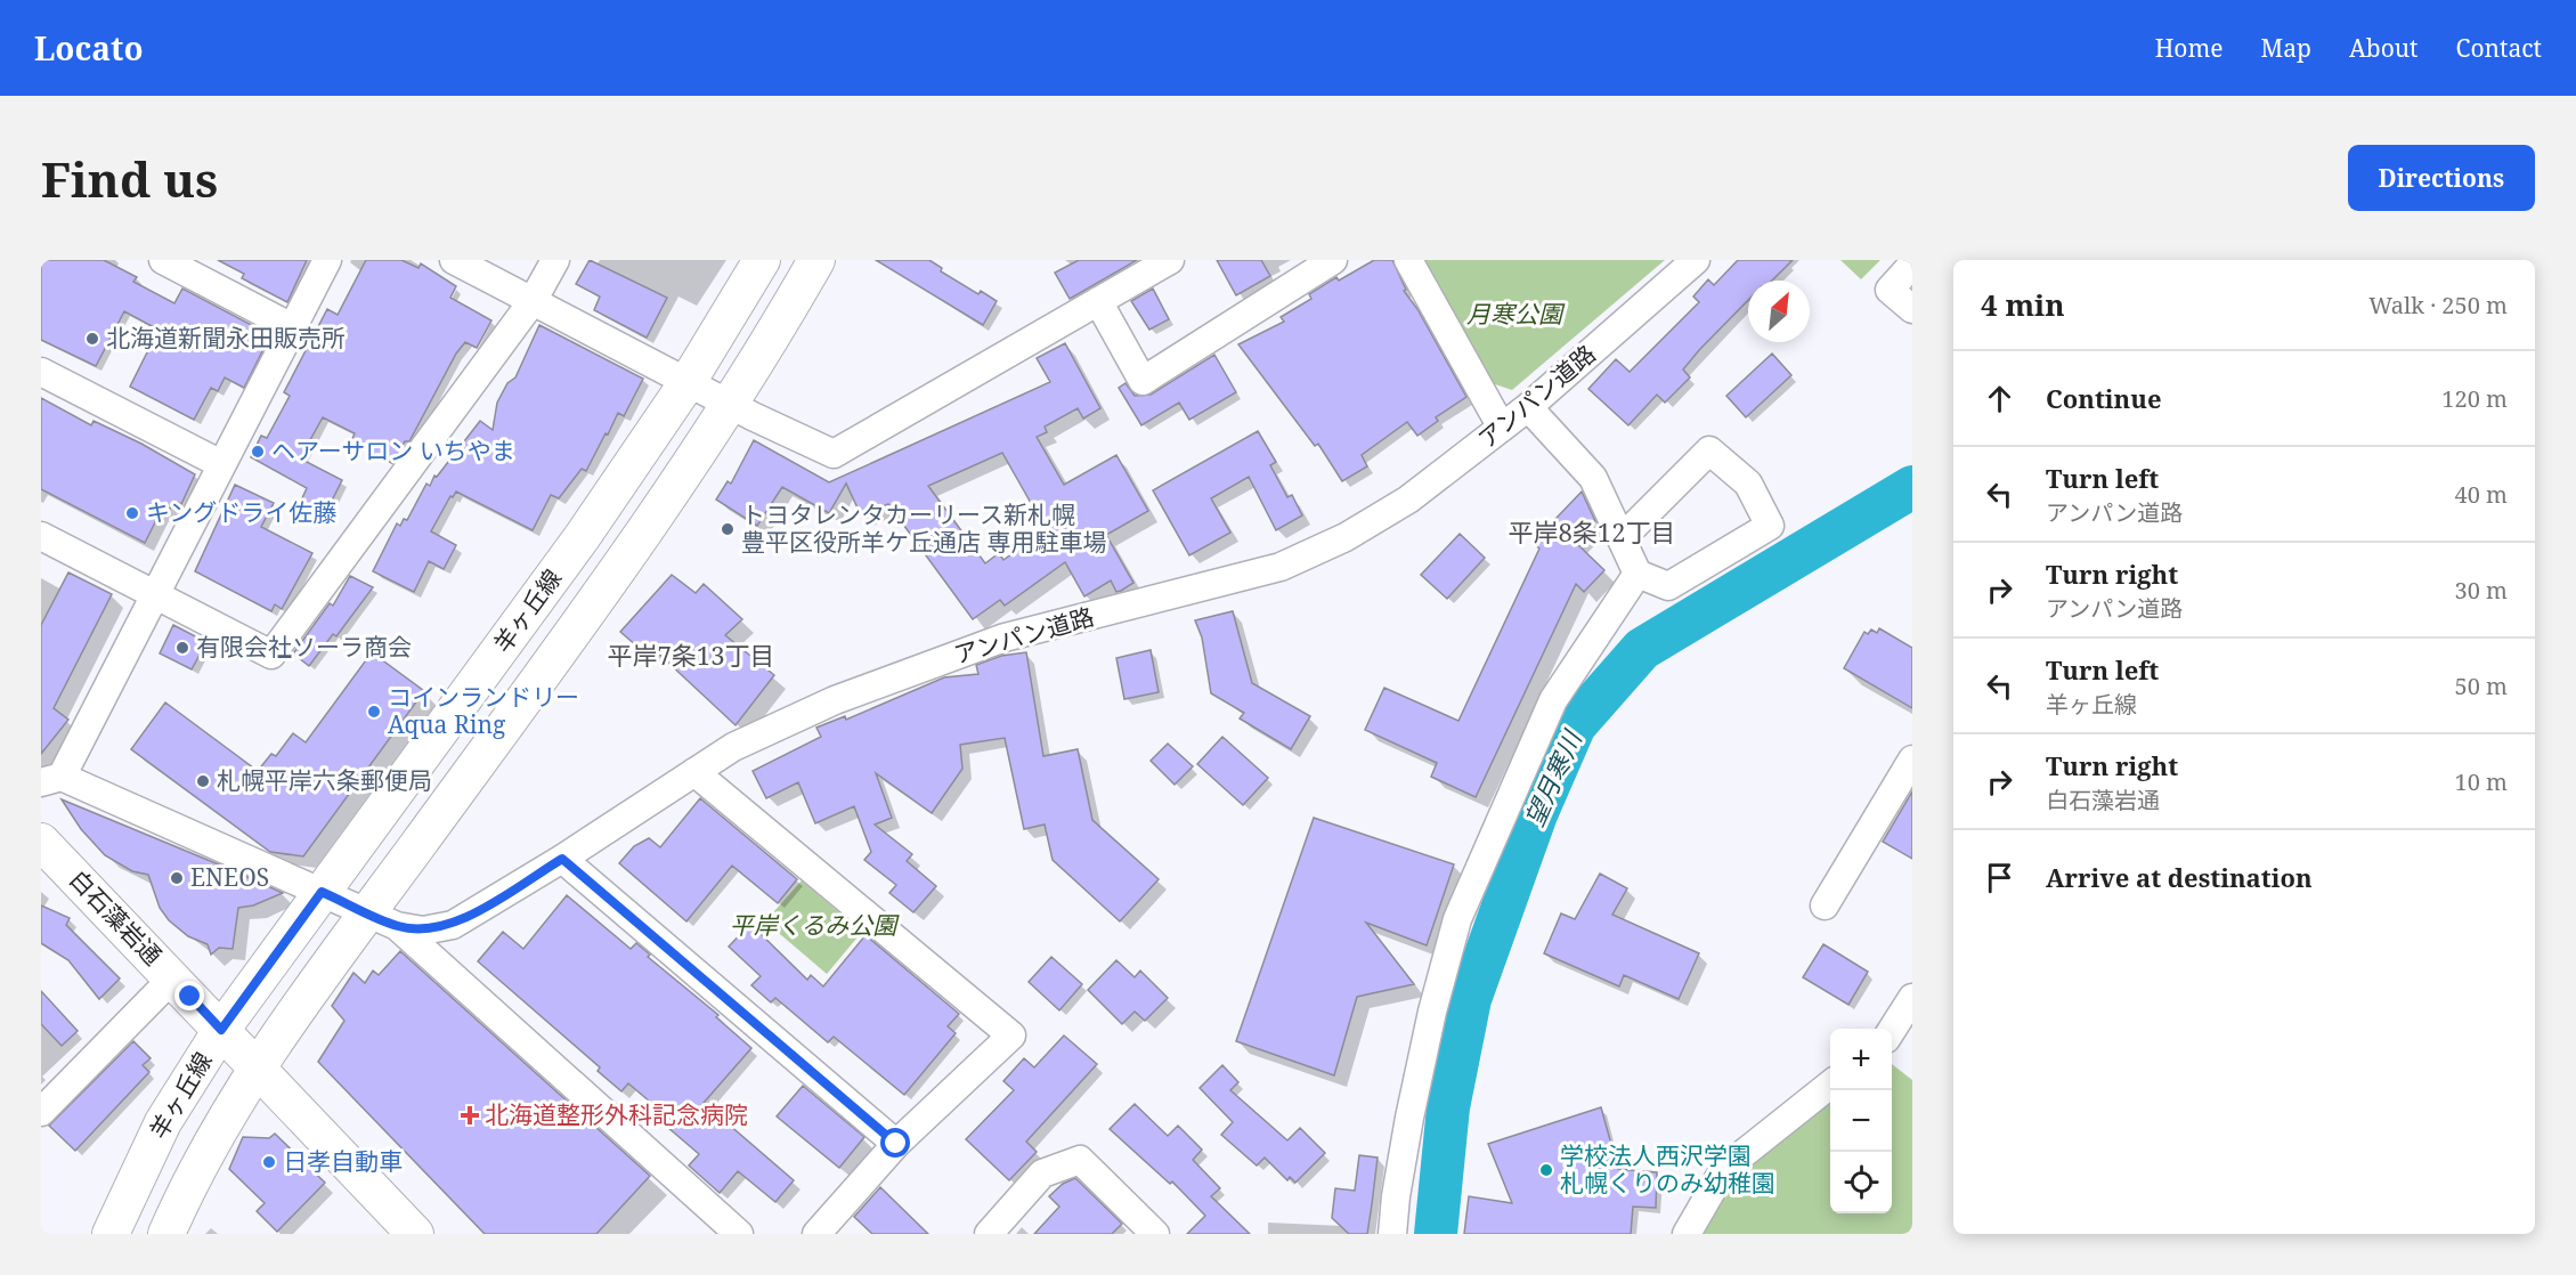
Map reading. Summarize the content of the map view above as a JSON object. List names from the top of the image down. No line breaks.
{"streets":{"main road":["羊ヶ丘線","白石藻岩通"],"street":["アンパン道路"]},"crossings":[["アンパン道路","羊ヶ丘線"],["羊ヶ丘線","白石藻岩通"]],"districts":["平岸8条12丁目","平岸7条13丁目"],"water":["望月寒川"],"parks":["月寒公園","平岸くるみ公園"],"places":{"other":["北海道新聞永田販売所","ヘアーサロン いちやま","キングドライ佐藤","トヨタレンタカーリース新札幌 豊平区役所羊ケ丘通店 専用駐車場","有限会社ソーラ商会","コインランドリー Aqua Ring","札幌平岸六条郵便局","ENEOS","日孝自動車","学校法人西沢学園 札幌くりのみ幼稚園"],"health":["北海道整形外科記念病院"]},"north":"top right","page":{"header":"Locato","nav":["Home","Map","About","Contact"],"buttons":"Directions","title":"Find us","heading":["4 min","Walk · 250 m"],"list":[["Continue","120 m"],["Turn left","アンパン道路","40 m"],["Turn right","アンパン道路","30 m"],["Turn left","羊ヶ丘線","50 m"],["Turn right","白石藻岩通","10 m"],"Arrive at destination"],"map_buttons":["+","−"]}}
